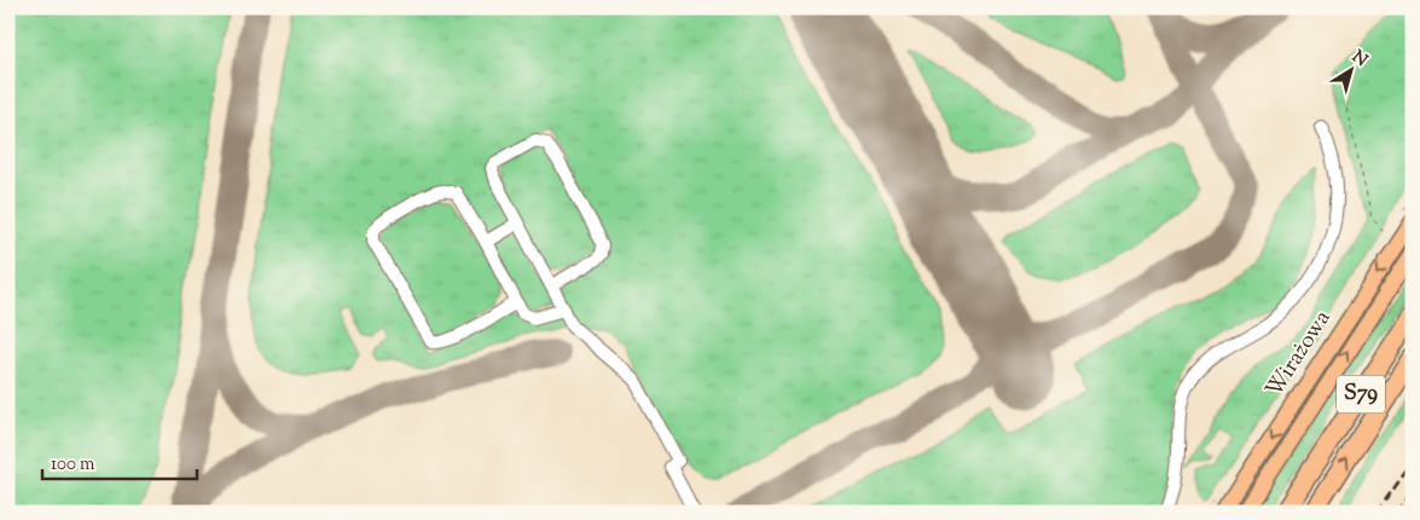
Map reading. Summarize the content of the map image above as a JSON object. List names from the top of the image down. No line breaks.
{"streets":{"highway":["S79"],"main road":["Wirażowa"]},"scale_bar":"100 m","north":"top right"}
